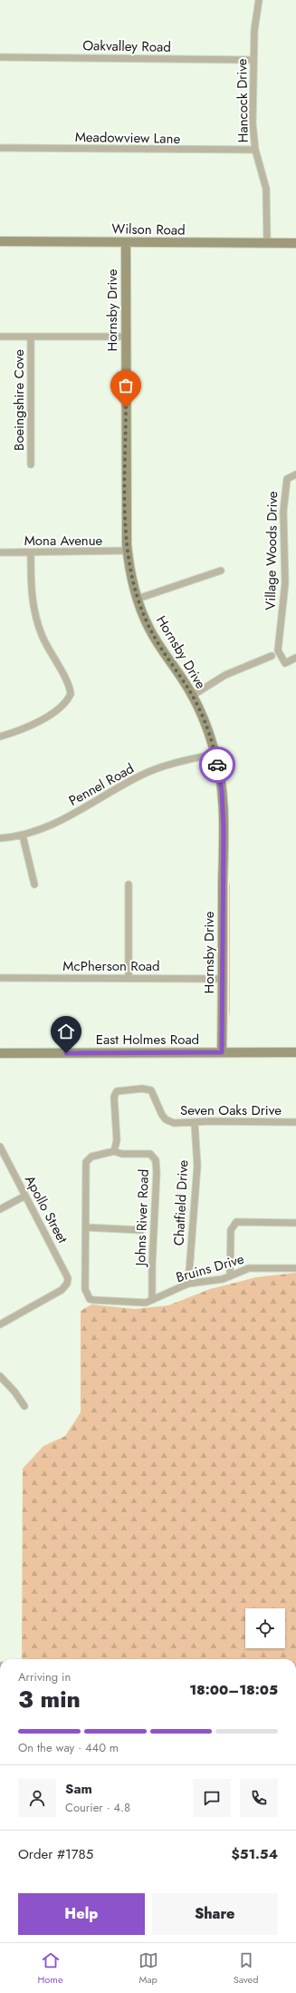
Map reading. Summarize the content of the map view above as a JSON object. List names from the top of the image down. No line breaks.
{"streets":{"street":["Oakvalley Road","Hancock Drive","Meadowview Lane","Wilson Road","Hornsby Drive","Boeingshire Cove","Mona Avenue","Village Woods Drive","Pennel Road","McPherson Road","East Holmes Road","Seven Oaks Drive","Chatfield Drive","Apollo Street","Johns River Road","Bruins Drive"]},"crossings":[["Oakvalley Road","Hancock Drive"],["Hancock Drive","Meadowview Lane"],["Hancock Drive","Wilson Road"],["Wilson Road","Hornsby Drive"],["Hornsby Drive","Mona Avenue"],["Hornsby Drive","Pennel Road"],["Hornsby Drive","McPherson Road"],["Hornsby Drive","East Holmes Road"],["Seven Oaks Drive","Chatfield Drive"],["Seven Oaks Drive","Johns River Road"],["Chatfield Drive","Bruins Drive"],["Johns River Road","Bruins Drive"]],"page":{"heading":["3 min","Arriving in","18:00–18:05"],"panel":["Sam","Courier · 4.8","Order #1785","$51.54"],"bar":"On the way · 440 m","buttons":["Help","Share"],"tabs":["Home","Map","Saved"]}}
